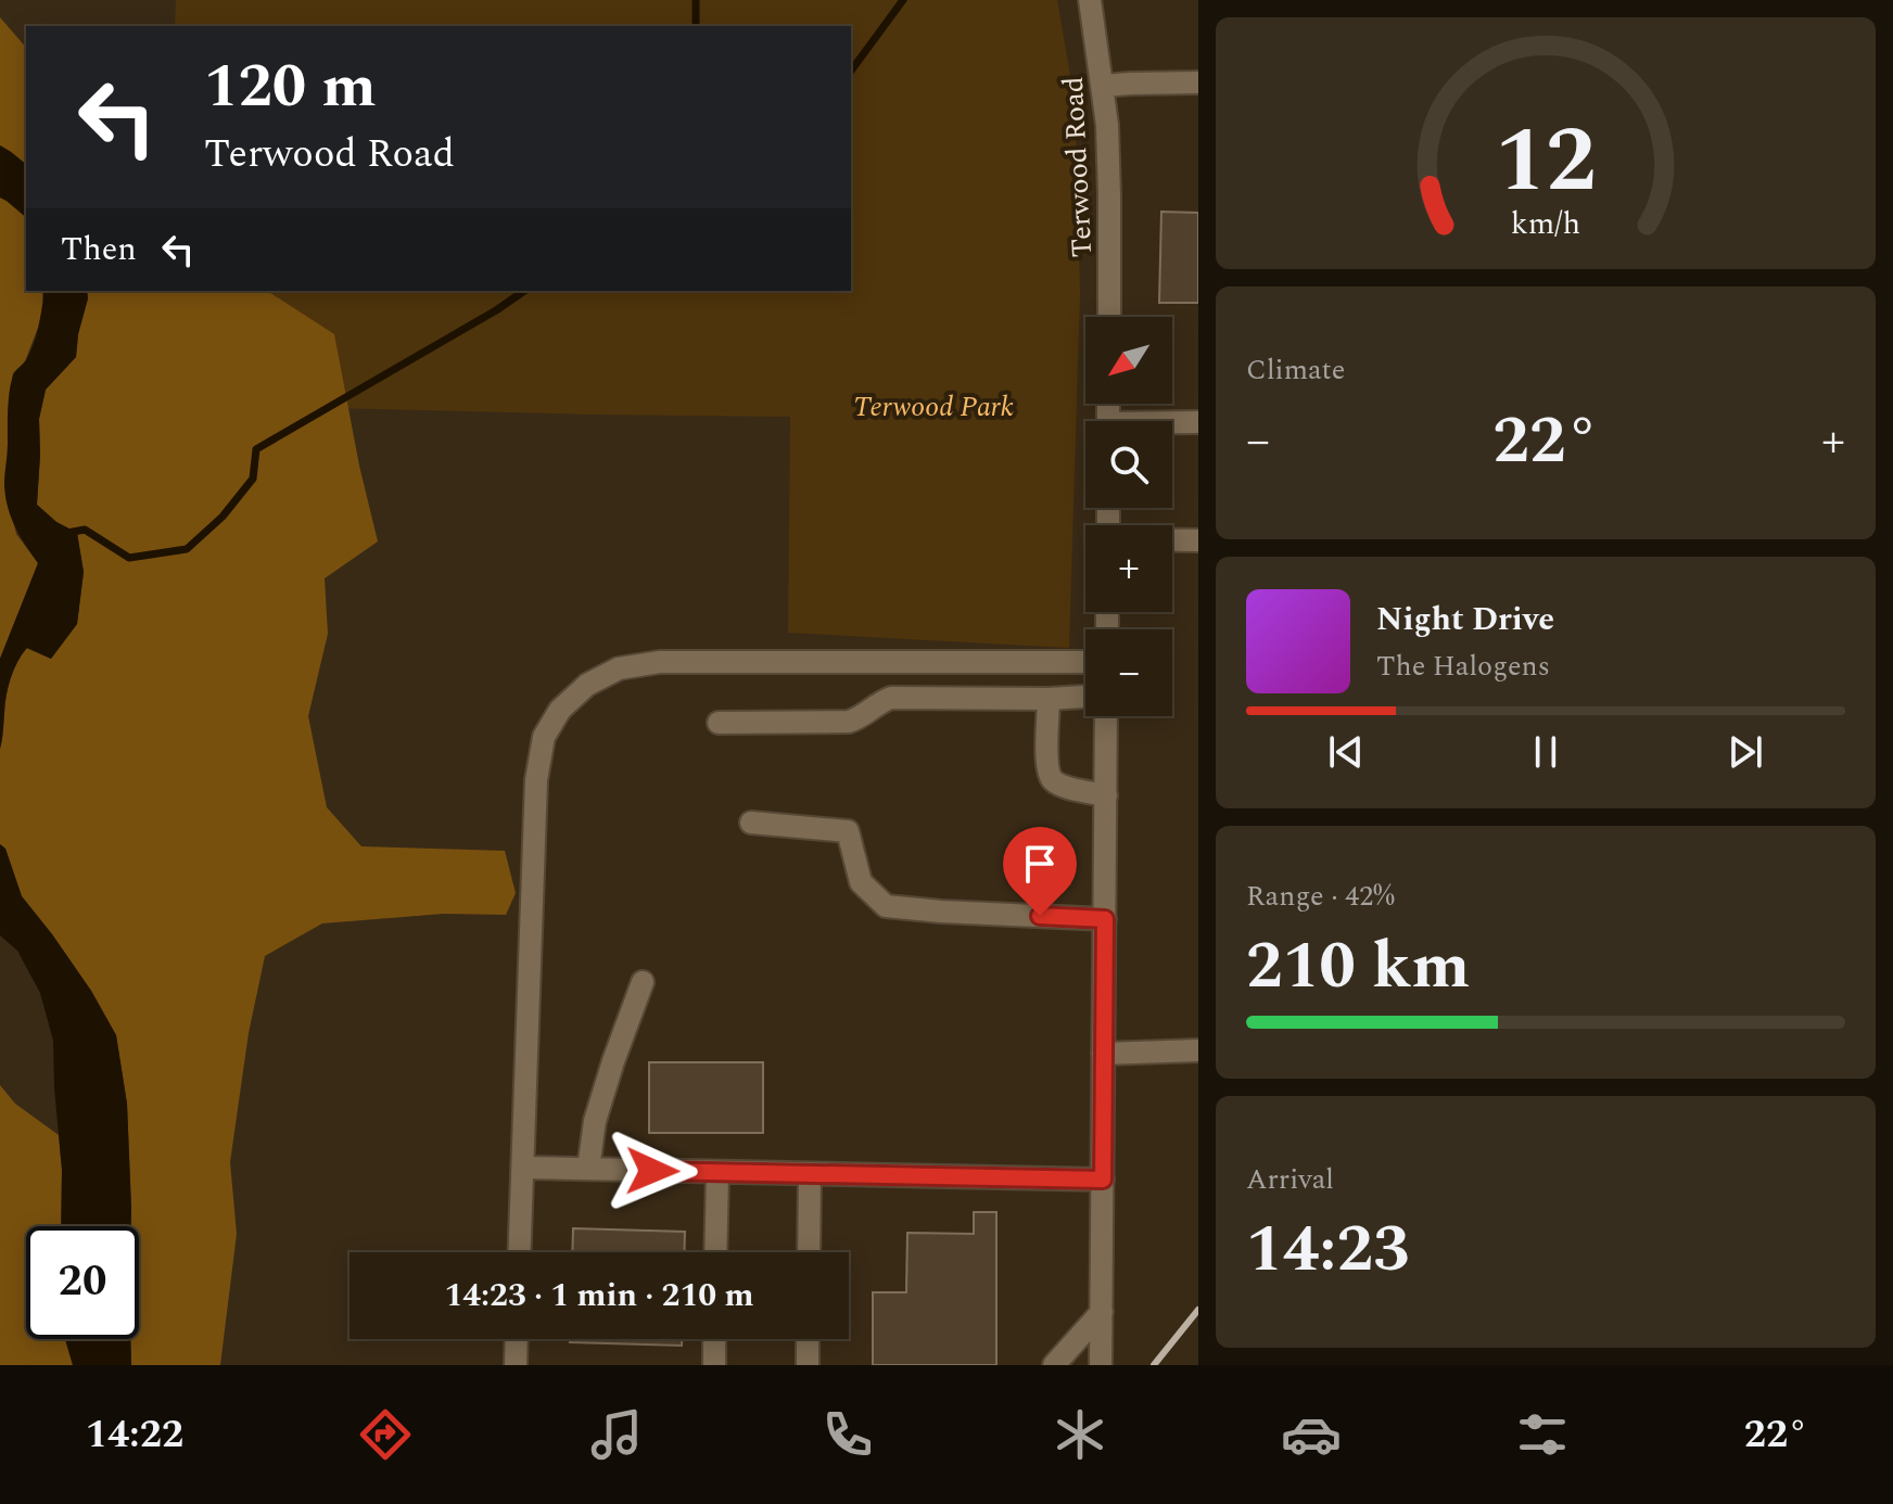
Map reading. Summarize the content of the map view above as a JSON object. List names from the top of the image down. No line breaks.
{"streets":{"street":["Terwood Road"]},"parks":["Terwood Park"],"north":"bottom left","page":{"turn":["120 m","Terwood Road"],"then":"Then","tile":["Climate",["Range · 42%","210 km"],["Arrival","14:23"]],"map_buttons":["+","−"],"heat":["−","22°","+"],"song":["Night Drive","The Halogens"],"limit":"20","trip":"14:23 · 1 min · 210 m","tabs":["14:22","22°"],"gauge":["12","km/h"]}}
